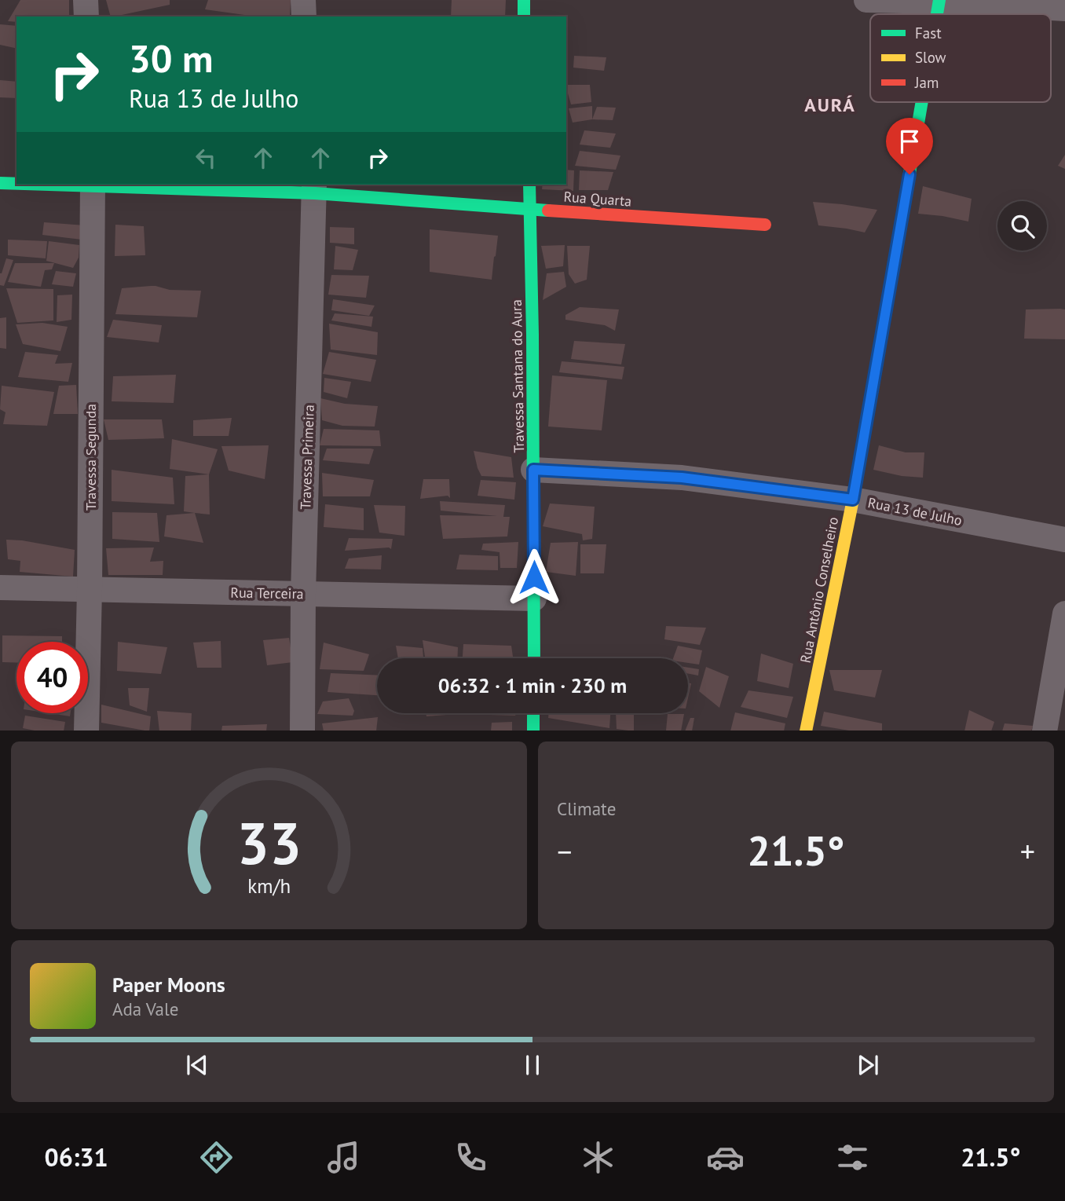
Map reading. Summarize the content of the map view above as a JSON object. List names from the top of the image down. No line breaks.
{"streets":{"street":["Rua Quarta","Travessa Santana do Aura","Travessa Segunda","Travessa Primeira","Rua 13 de Julho","Rua Antônio Conselheiro","Rua Terceira"]},"crossings":[["Rua Quarta","Travessa Santana do Aura"],["Rua Quarta","Travessa Segunda"],["Rua Quarta","Travessa Primeira"],["Travessa Santana do Aura","Rua 13 de Julho"],["Travessa Santana do Aura","Rua Terceira"],["Travessa Segunda","Rua Terceira"],["Travessa Primeira","Rua Terceira"],["Rua 13 de Julho","Rua Antônio Conselheiro"]],"districts":["AURÁ"],"legend":["Fast","Slow","Jam"],"page":{"turn":["30 m","Rua 13 de Julho"],"limit":"40","trip":"06:32 · 1 min · 230 m","tile":"Climate","heat":["−","21.5°","+"],"song":["Paper Moons","Ada Vale"],"tabs":["06:31","21.5°"],"gauge":["33","km/h"]}}
